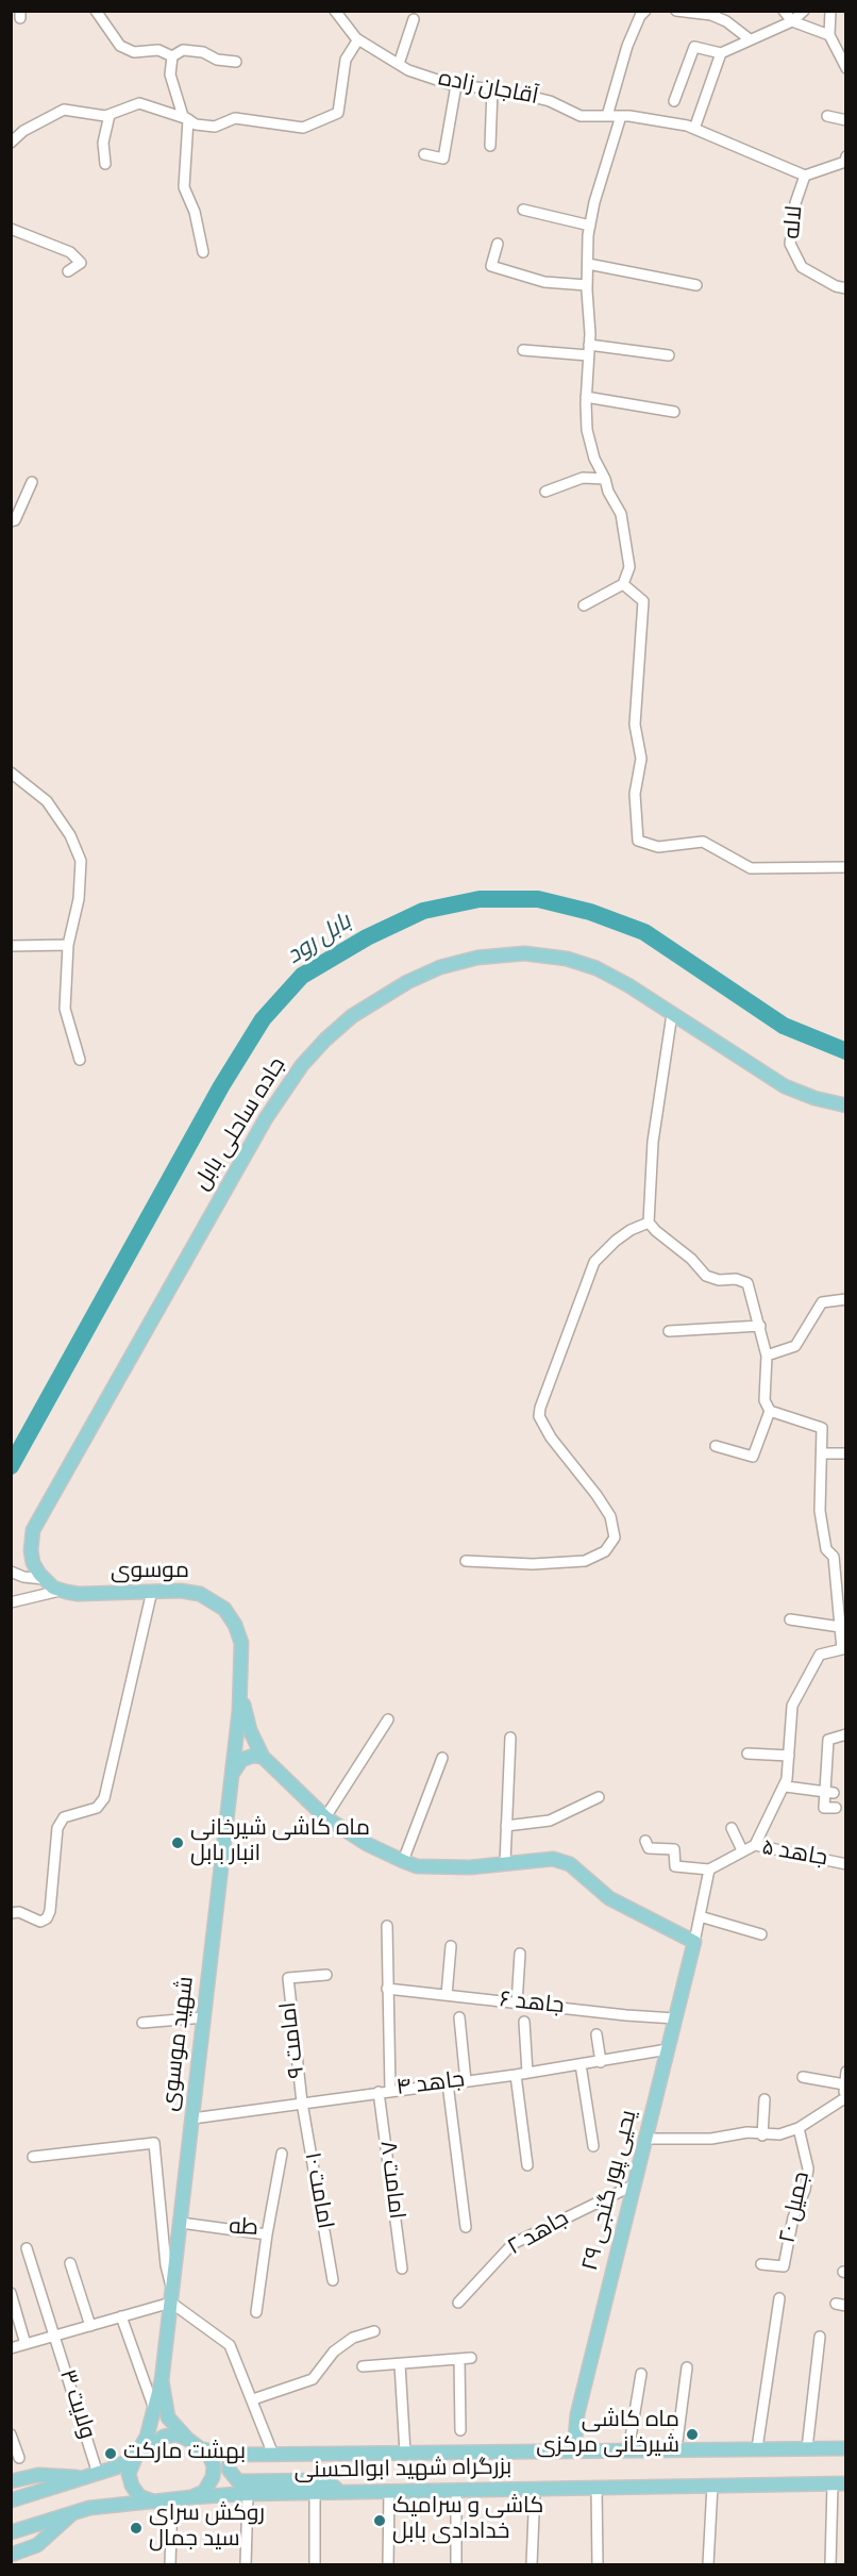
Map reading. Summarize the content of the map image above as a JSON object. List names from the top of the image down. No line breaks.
{"streets":{"main road":["جاده ساحلی بابل","موسوی","شهید موسوی","یحیی پور گنجی ۲۹","بزرگراه شهید ابوالحسنی"],"street":["آقاجان زاده","لاله","جاهد ۵","جاهد ۶","امامت ۹","جاهد ۴","امامت ۸","امامت ۱۰","جمیل ۲۰","طه","جاهد ۲","ولایت ۳"]},"crossings":[["آقاجان زاده","لاله"],["جاده ساحلی بابل","موسوی"],["موسوی","شهید موسوی"],["جاهد ۶","یحیی پور گنجی ۲۹"],["امامت ۹","جاهد ۴"],["امامت ۹","امامت ۱۰"],["شهید موسوی","جاهد ۴"],["شهید موسوی","طه"],["شهید موسوی","بزرگراه شهید ابوالحسنی"],["جاهد ۴","امامت ۸"],["جاهد ۴","امامت ۱۰"],["جاهد ۴","یحیی پور گنجی ۲۹"],["یحیی پور گنجی ۲۹","جاهد ۲"],["یحیی پور گنجی ۲۹","بزرگراه شهید ابوالحسنی"]],"water":["بابل رود"],"places":["ماه کاشی شیرخانی انبار بابل","ماه کاشی شیرخانی مرکزی","بهشت مارکت","کاشی و سرامیک خدادادی بابل","روکش سرای سید جمال"]}
